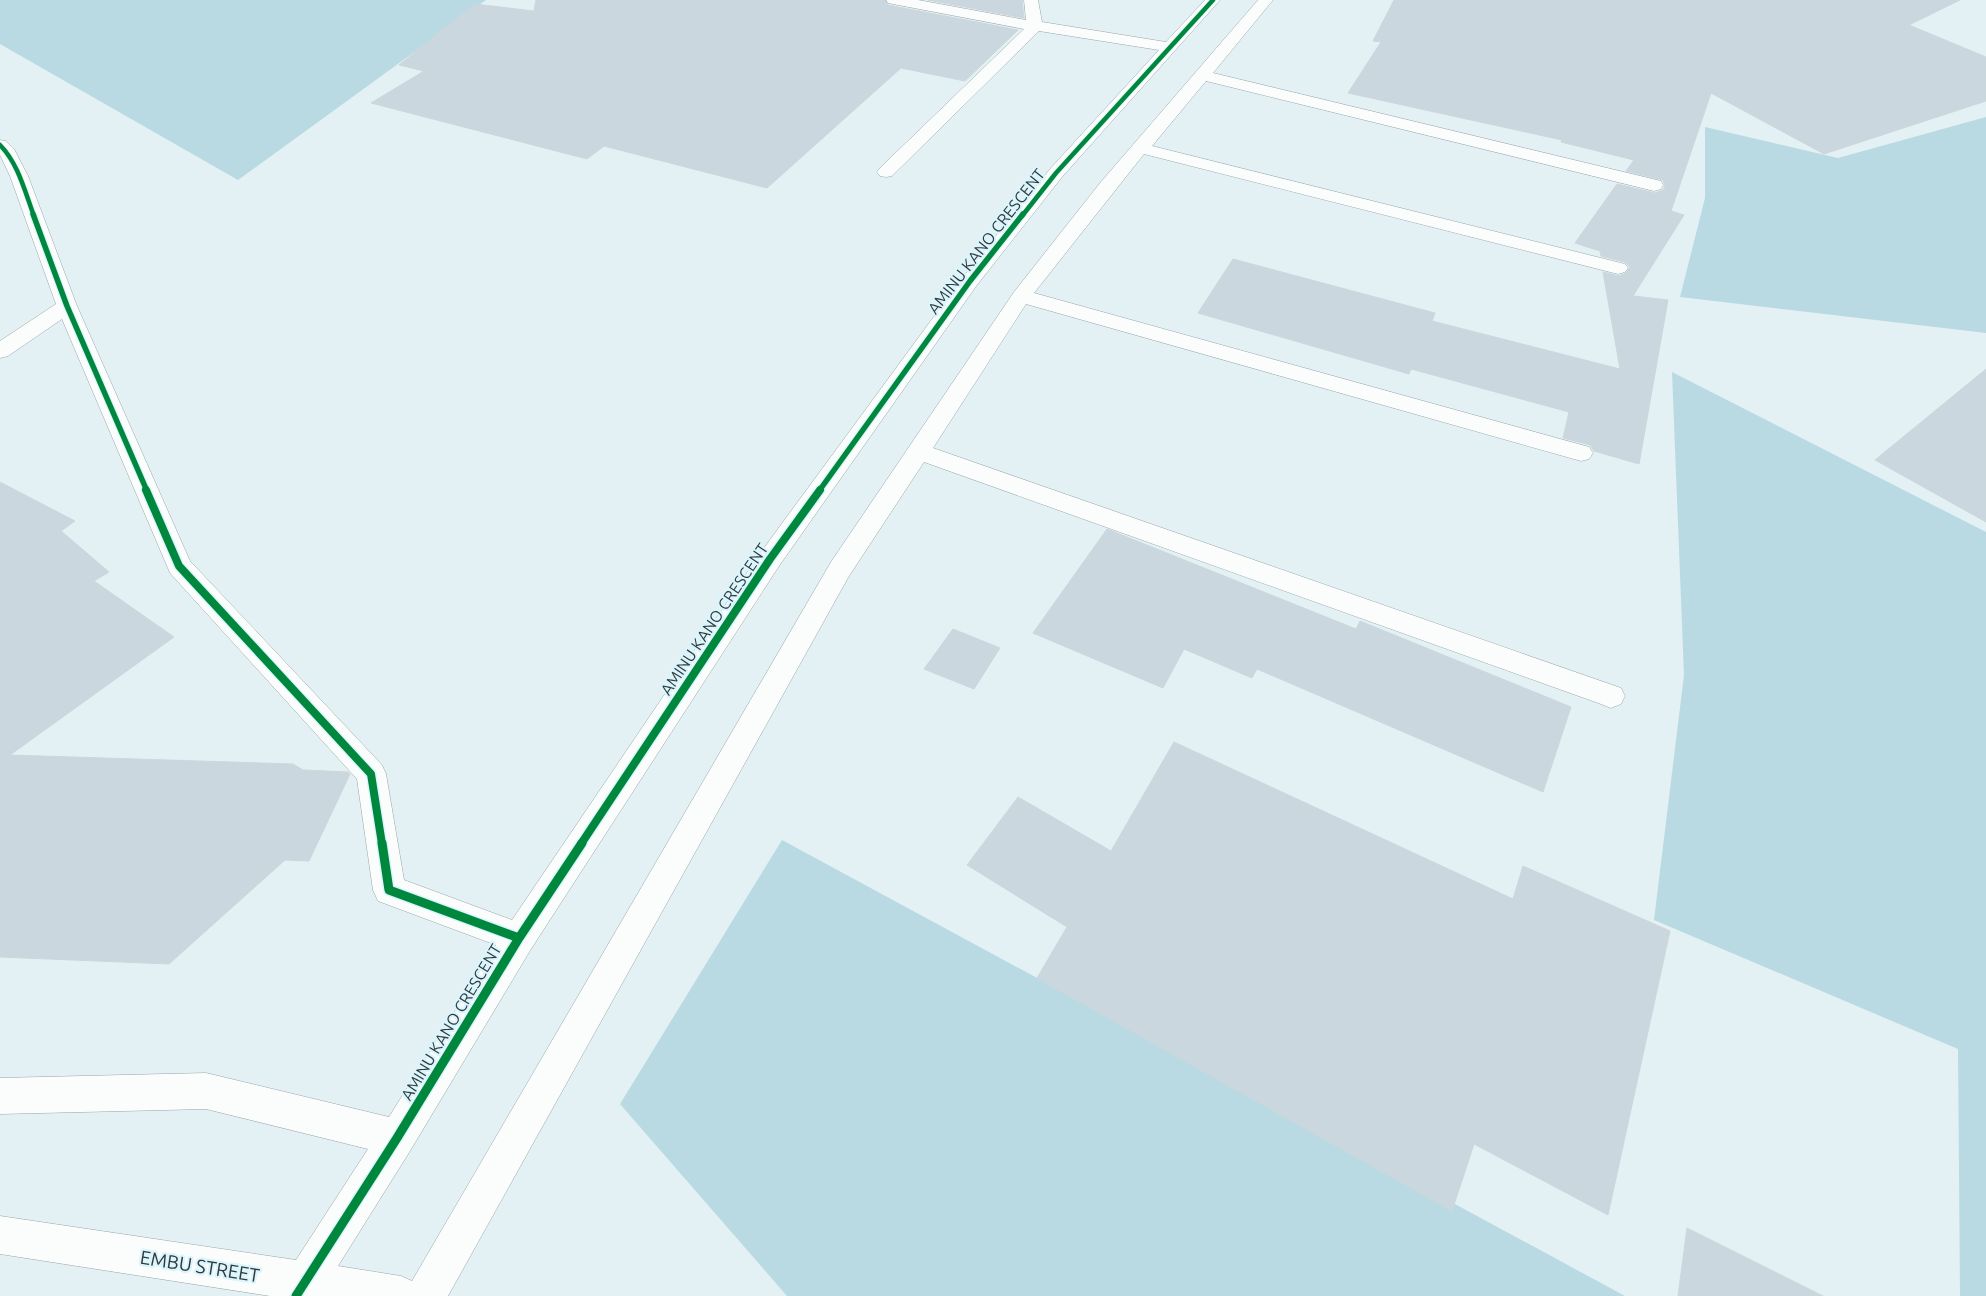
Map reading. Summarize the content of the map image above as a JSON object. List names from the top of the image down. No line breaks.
{"streets":{"street":["AMINU KANO CRESCENT","EMBU STREET"]},"crossings":[["AMINU KANO CRESCENT","EMBU STREET"]]}
